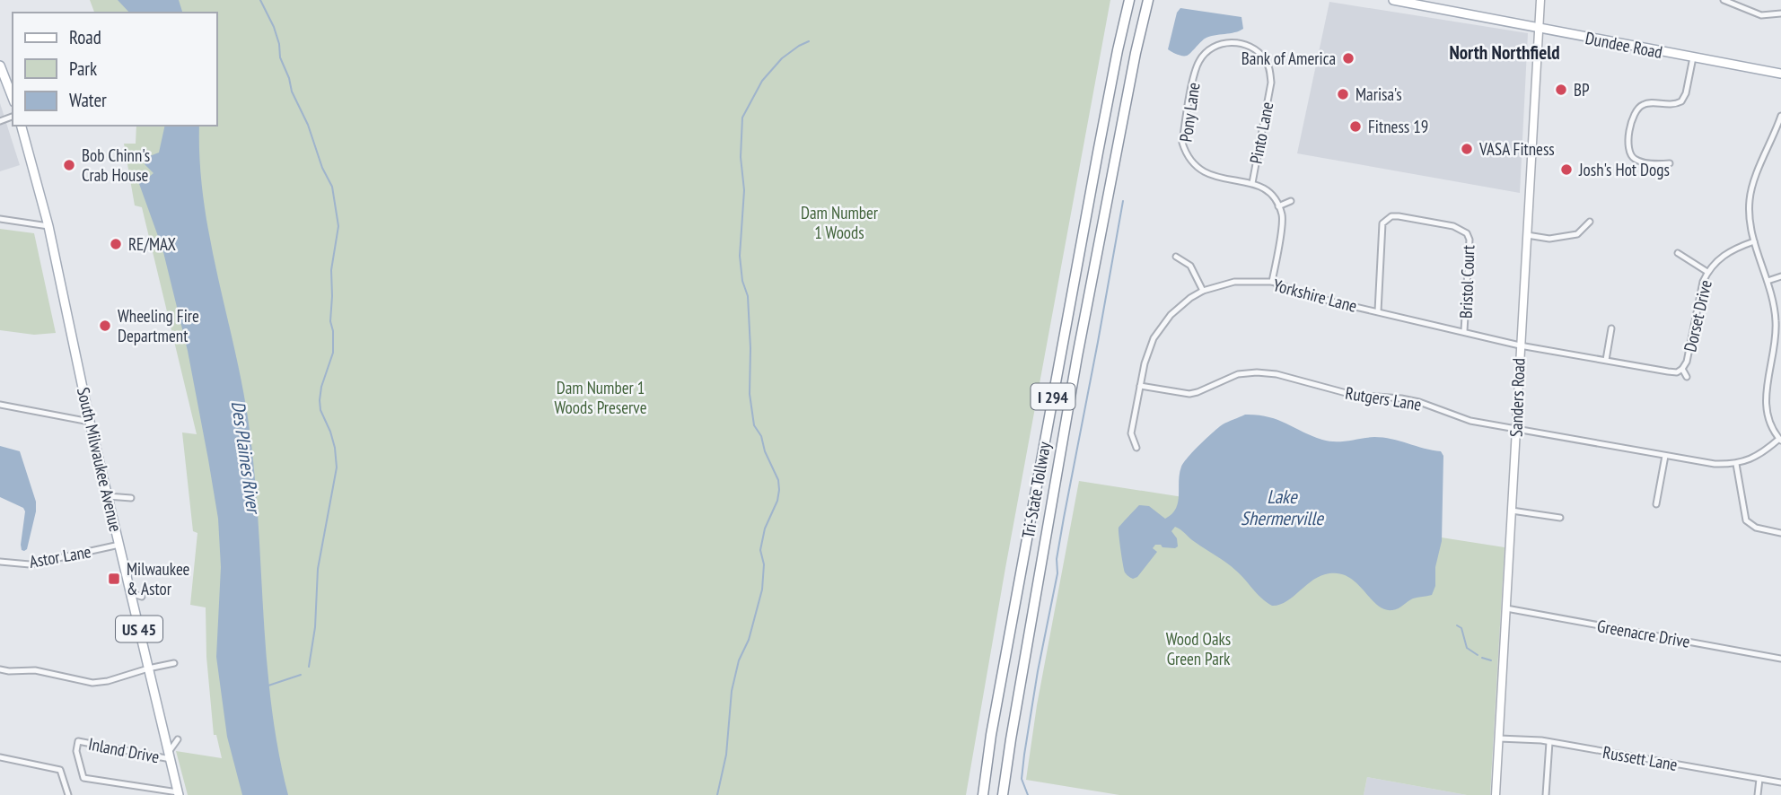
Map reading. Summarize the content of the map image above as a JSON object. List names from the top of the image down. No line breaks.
{"streets":{"highway":["I 294","Tri-State Tollway"],"main road":["Dundee Road","Sanders Road","South Milwaukee Avenue","US 45"],"street":["Pony Lane","Pinto Lane","Bristol Court","Yorkshire Lane","Dorset Drive","Rutgers Lane","Astor Lane","Greenacre Drive","Inland Drive","Russett Lane"]},"crossings":[["Dundee Road","Sanders Road"],["Pony Lane","Pinto Lane"],["Bristol Court","Yorkshire Lane"],["Yorkshire Lane","Dorset Drive"],["Yorkshire Lane","Sanders Road"],["Yorkshire Lane","Rutgers Lane"],["Sanders Road","Rutgers Lane"],["Sanders Road","Greenacre Drive"],["Sanders Road","Russett Lane"],["South Milwaukee Avenue","Astor Lane"],["South Milwaukee Avenue","Inland Drive"]],"districts":["North Northfield"],"water":["Des Plaines River","Lake Shermerville"],"parks":["Dam Number 1 Woods","Dam Number 1 Woods Preserve","Wood Oaks Green Park"],"places":{"other":["Bank of America","BP","Marisa's","Fitness 19","VASA Fitness","Bob Chinn's Crab House","Josh's Hot Dogs","RE/MAX","Wheeling Fire Department"],"transit":["Milwaukee & Astor"]},"legend":["Road","Park","Water"]}
